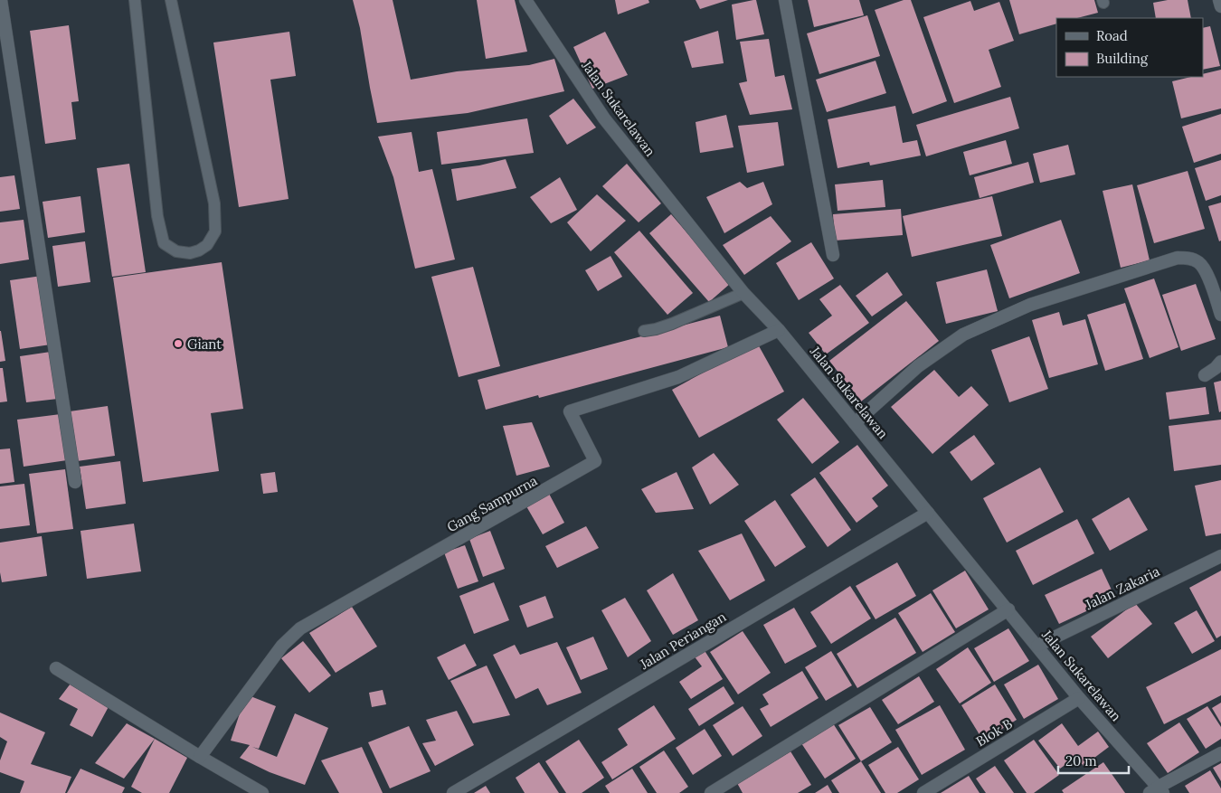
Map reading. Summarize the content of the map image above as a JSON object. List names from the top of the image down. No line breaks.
{"streets":{"street":["Jalan Sukarelawan","Gang Sampurna","Jalan Zakaria","Jalan Periangan","Blok B"]},"crossings":[["Jalan Sukarelawan","Gang Sampurna"],["Jalan Sukarelawan","Jalan Zakaria"],["Jalan Sukarelawan","Jalan Periangan"],["Jalan Sukarelawan","Blok B"]],"places":["Giant"],"legend":["Road","Building"],"scale_bar":"20 m"}
